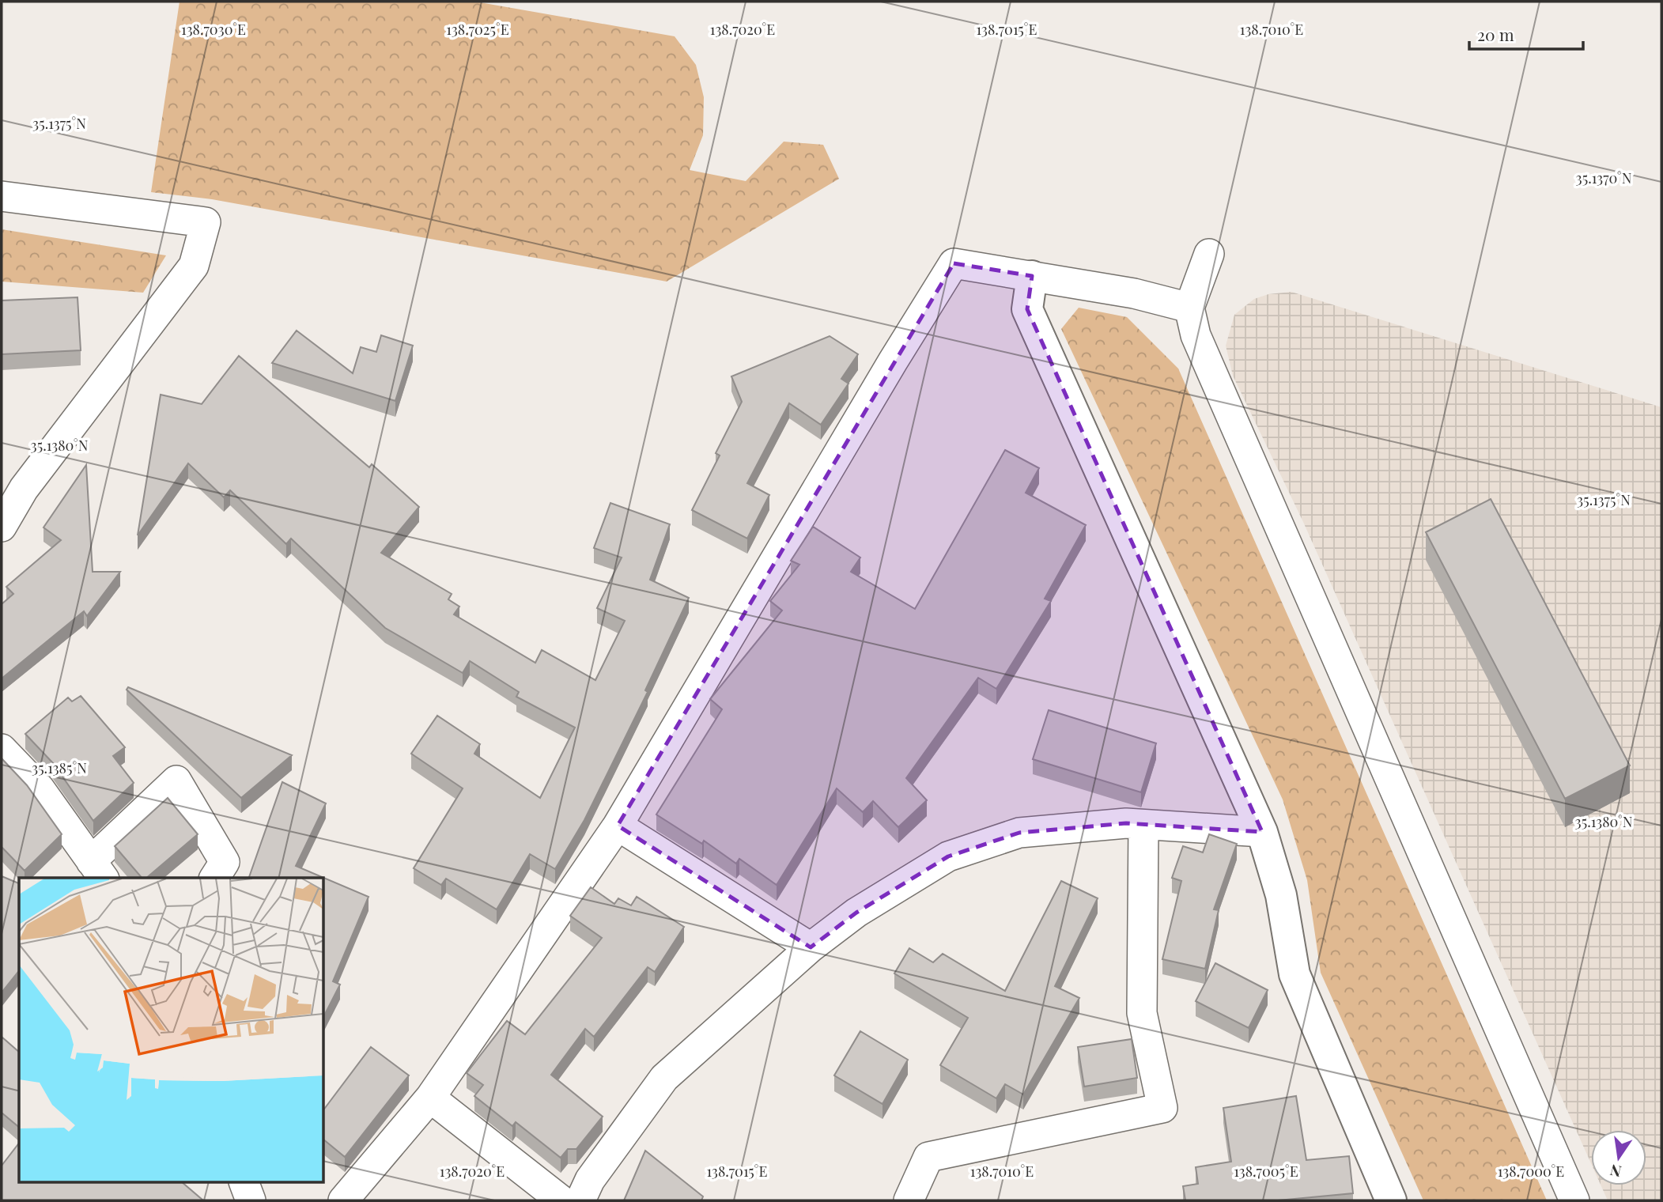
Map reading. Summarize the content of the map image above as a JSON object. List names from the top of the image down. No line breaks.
{"scale_bar":"20 m","north":"bottom","coordinates":["138.7030°E","138.7025°E","138.7020°E","138.7015°E","138.7010°E","35.1375°N","35.1370°N","35.1380°N","35.1385°N","138.7005°E","138.7000°E"]}
